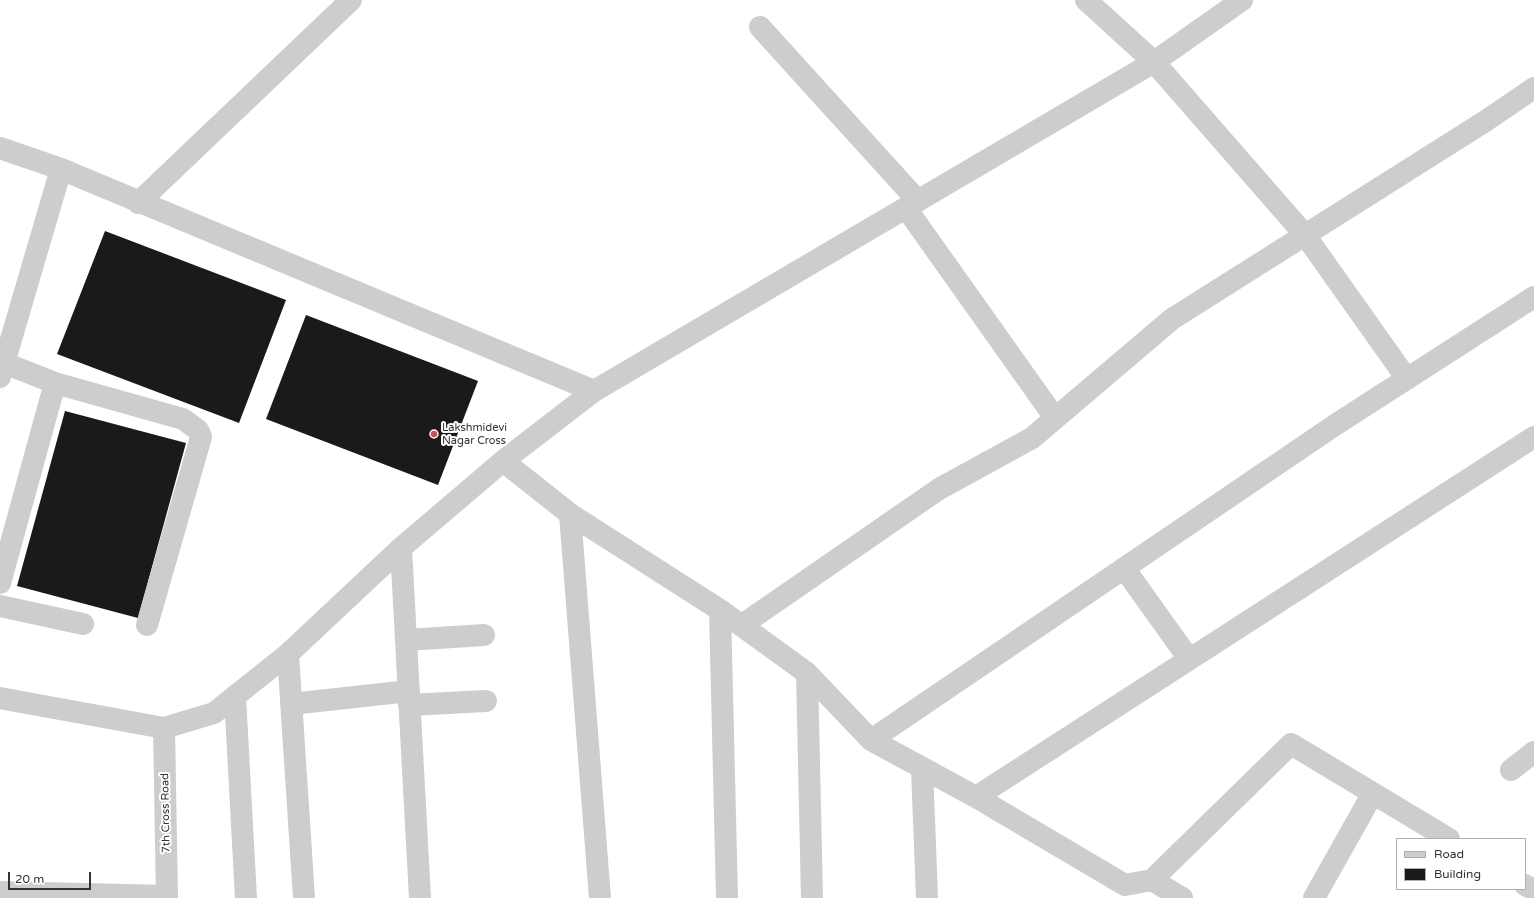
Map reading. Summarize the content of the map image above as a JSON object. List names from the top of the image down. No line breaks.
{"streets":{"street":["7th Cross Road"]},"places":["Lakshmidevi Nagar Cross"],"legend":["Road","Building"],"scale_bar":"20 m"}
